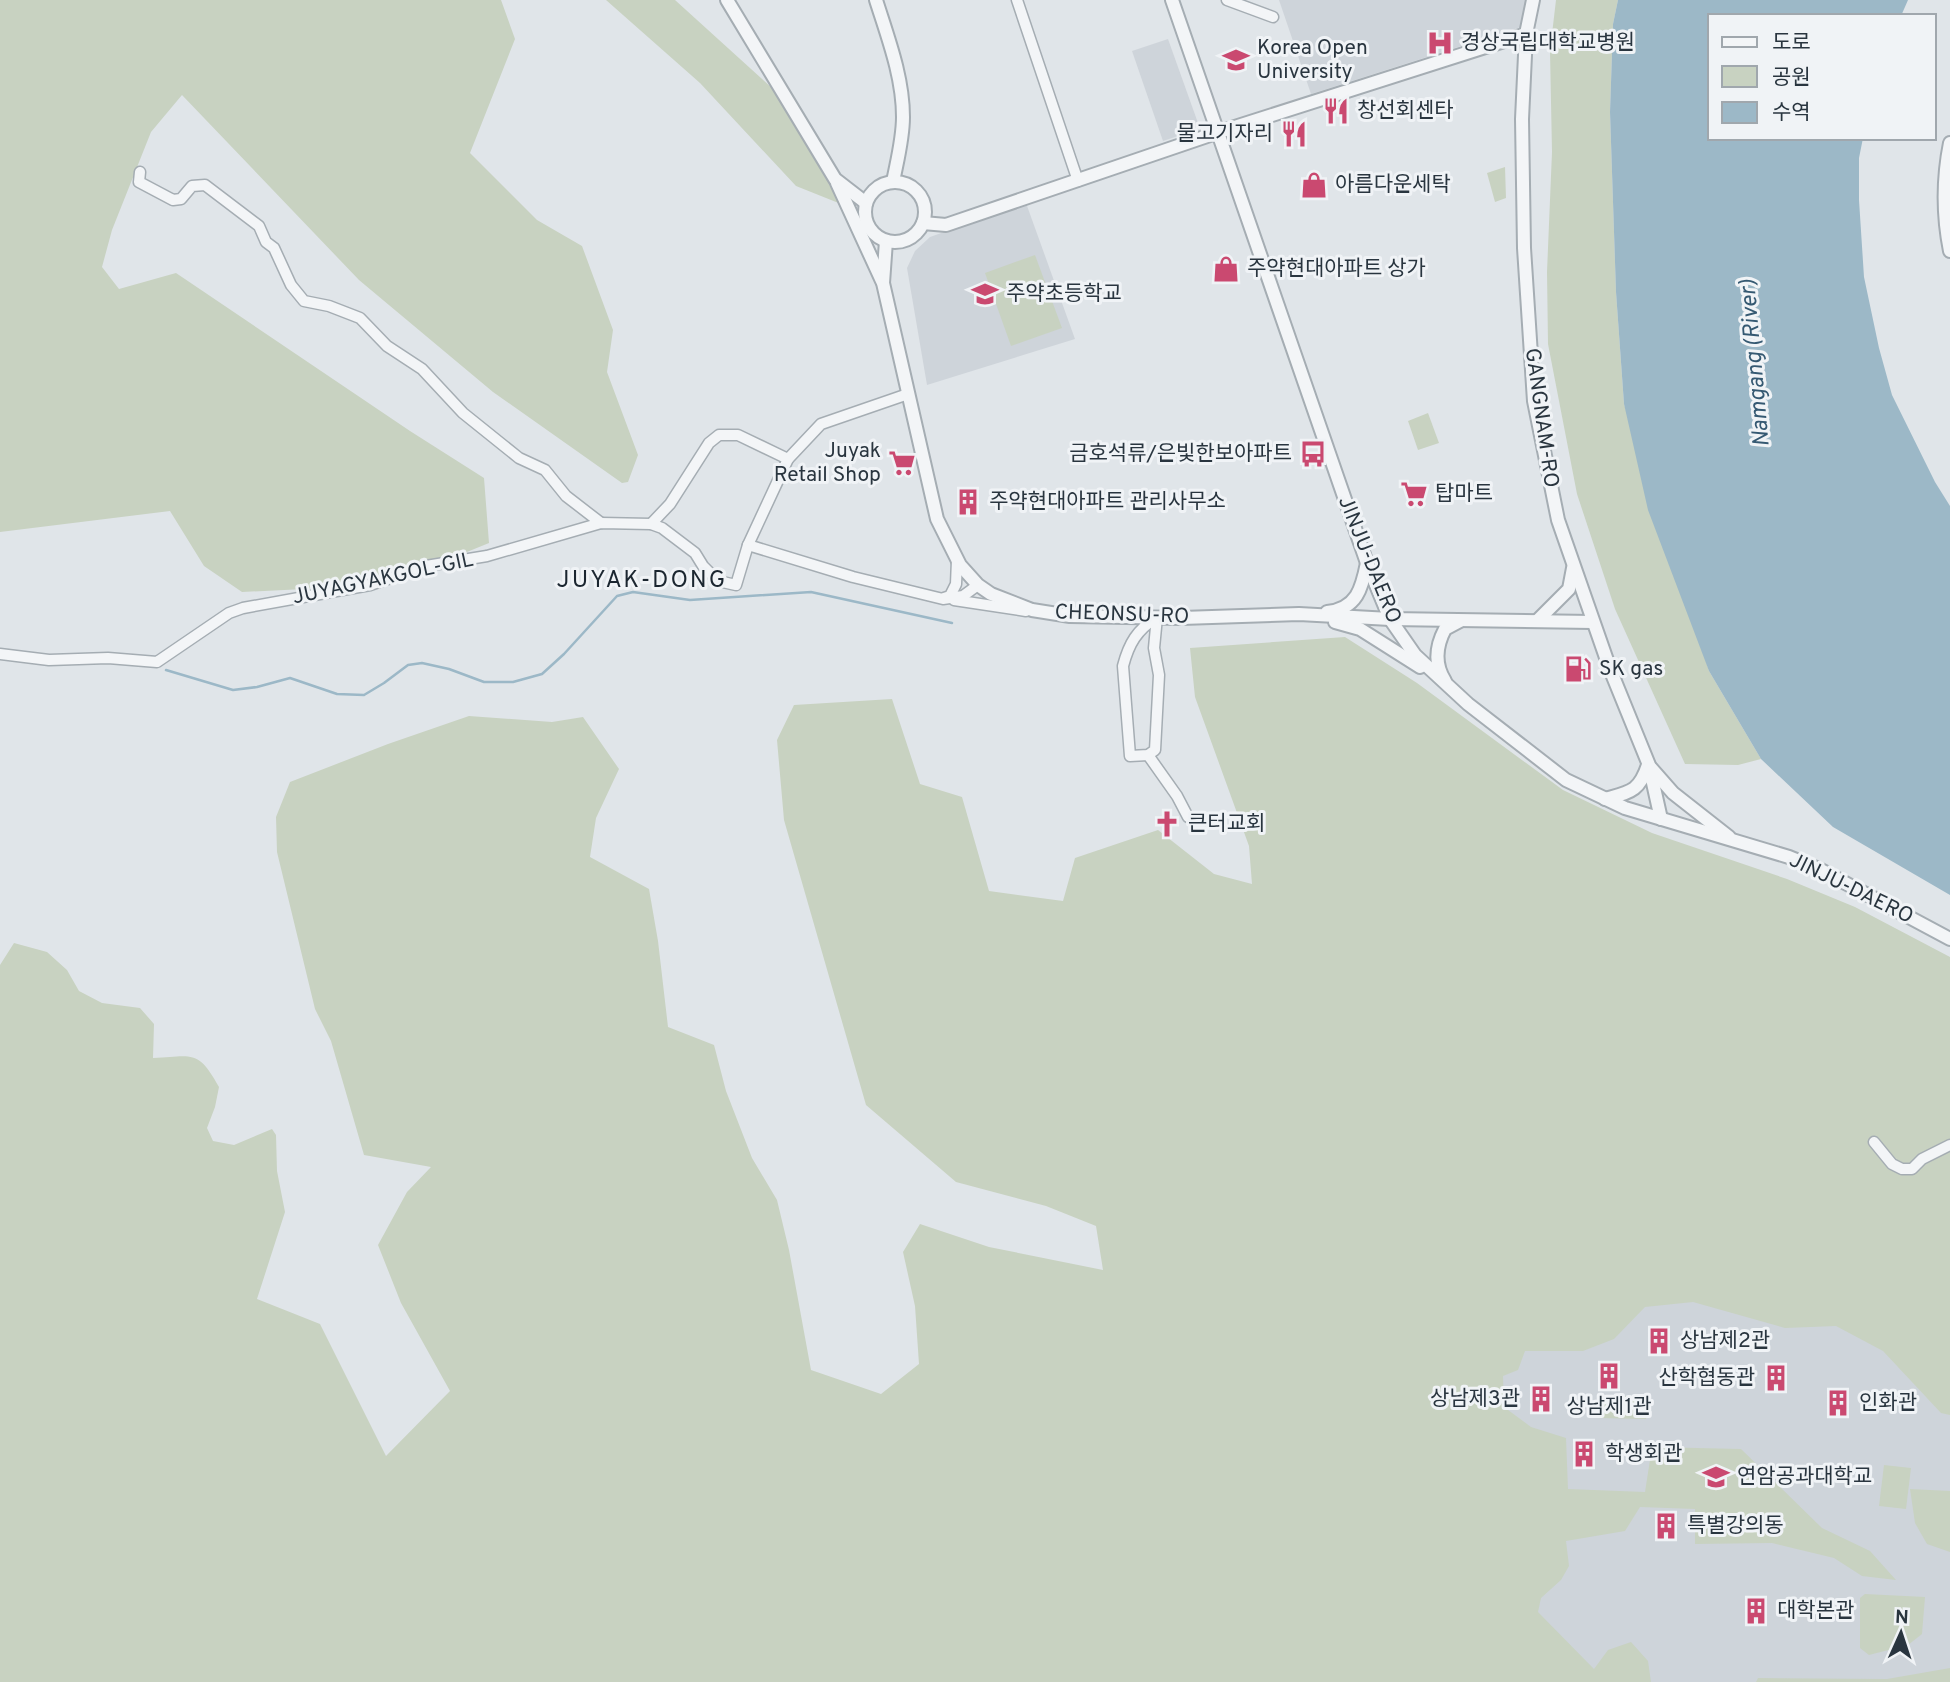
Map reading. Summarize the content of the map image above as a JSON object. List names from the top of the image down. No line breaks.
{"streets":{"street":["GANGNAM-RO","JINJU-DAERO","JUYAGYAKGOL-GIL","CHEONSU-RO"]},"crossings":[["GANGNAM-RO","JINJU-DAERO"],["GANGNAM-RO","CHEONSU-RO"],["JINJU-DAERO","CHEONSU-RO"]],"districts":["JUYAK-DONG"],"water":["Namgang (River)"],"places":{"hospital":["경상국립대학교병원"],"school or university":["Korea Open University","주약초등학교","연암공과대학교"],"restaurant":["창선회센타","물고기자리"],"shop":["아름다운세탁","주약현대아파트 상가"],"bus stop":["금호석류/은빛한보아파트"],"supermarket":["Juyak Retail Shop","탑마트"],"building":["주약현대아파트 관리사무소","상남제2관","상남제1관","산학협동관","상남제3관","인화관","학생회관","특별강의동","대학본관"],"fuel station":["SK gas"],"church":["큰터교회"]},"legend":["도로","공원","수역"],"north":"top"}
